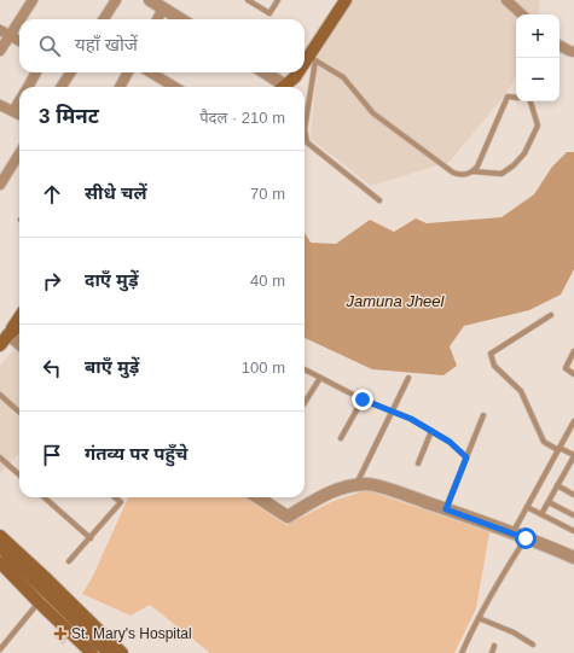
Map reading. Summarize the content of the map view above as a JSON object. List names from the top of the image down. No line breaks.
{"water":["Jamuna Jheel"],"places":{"health":["St. Mary's Hospital"]},"page":{"map_buttons":["+","−"],"search":"यहाँ खोजें","heading":["3 मिनट","पैदल · 210 m"],"list":[["सीधे चलें","70 m"],["दाएँ मुड़ें","40 m"],["बाएँ मुड़ें","100 m"],"गंतव्य पर पहुँचे"]}}
